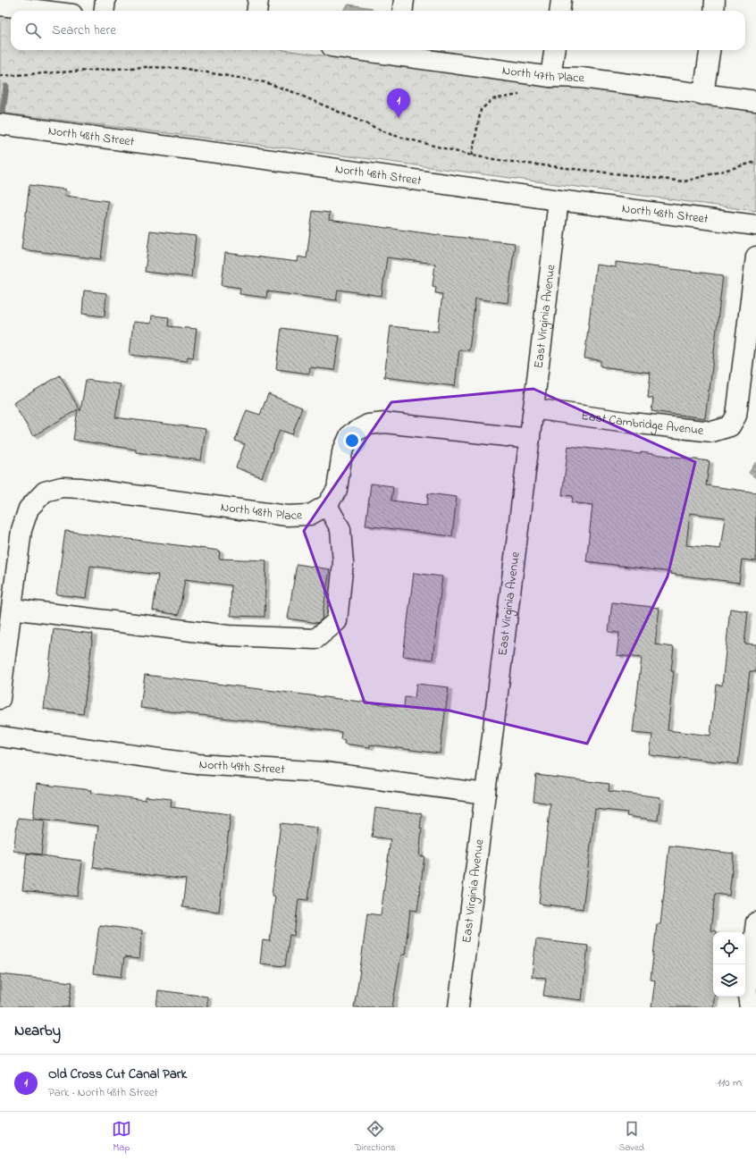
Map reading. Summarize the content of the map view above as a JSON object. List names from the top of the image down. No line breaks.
{"streets":{"street":["North 47th Place","North 48th Street","East Virginia Avenue","East Cambridge Avenue","North 48th Place","North 49th Street"]},"crossings":[["North 48th Street","East Virginia Avenue"],["East Virginia Avenue","East Cambridge Avenue"],["East Virginia Avenue","North 48th Place"],["East Virginia Avenue","North 49th Street"]],"page":{"search":"Search here","pins":"1","heading":"Nearby","list":[{"mark":"1","name":"Old Cross Cut Canal Park","note":"Park · North 48th Street","value":"110 m"}],"nav":["Map","Directions","Saved"]}}
